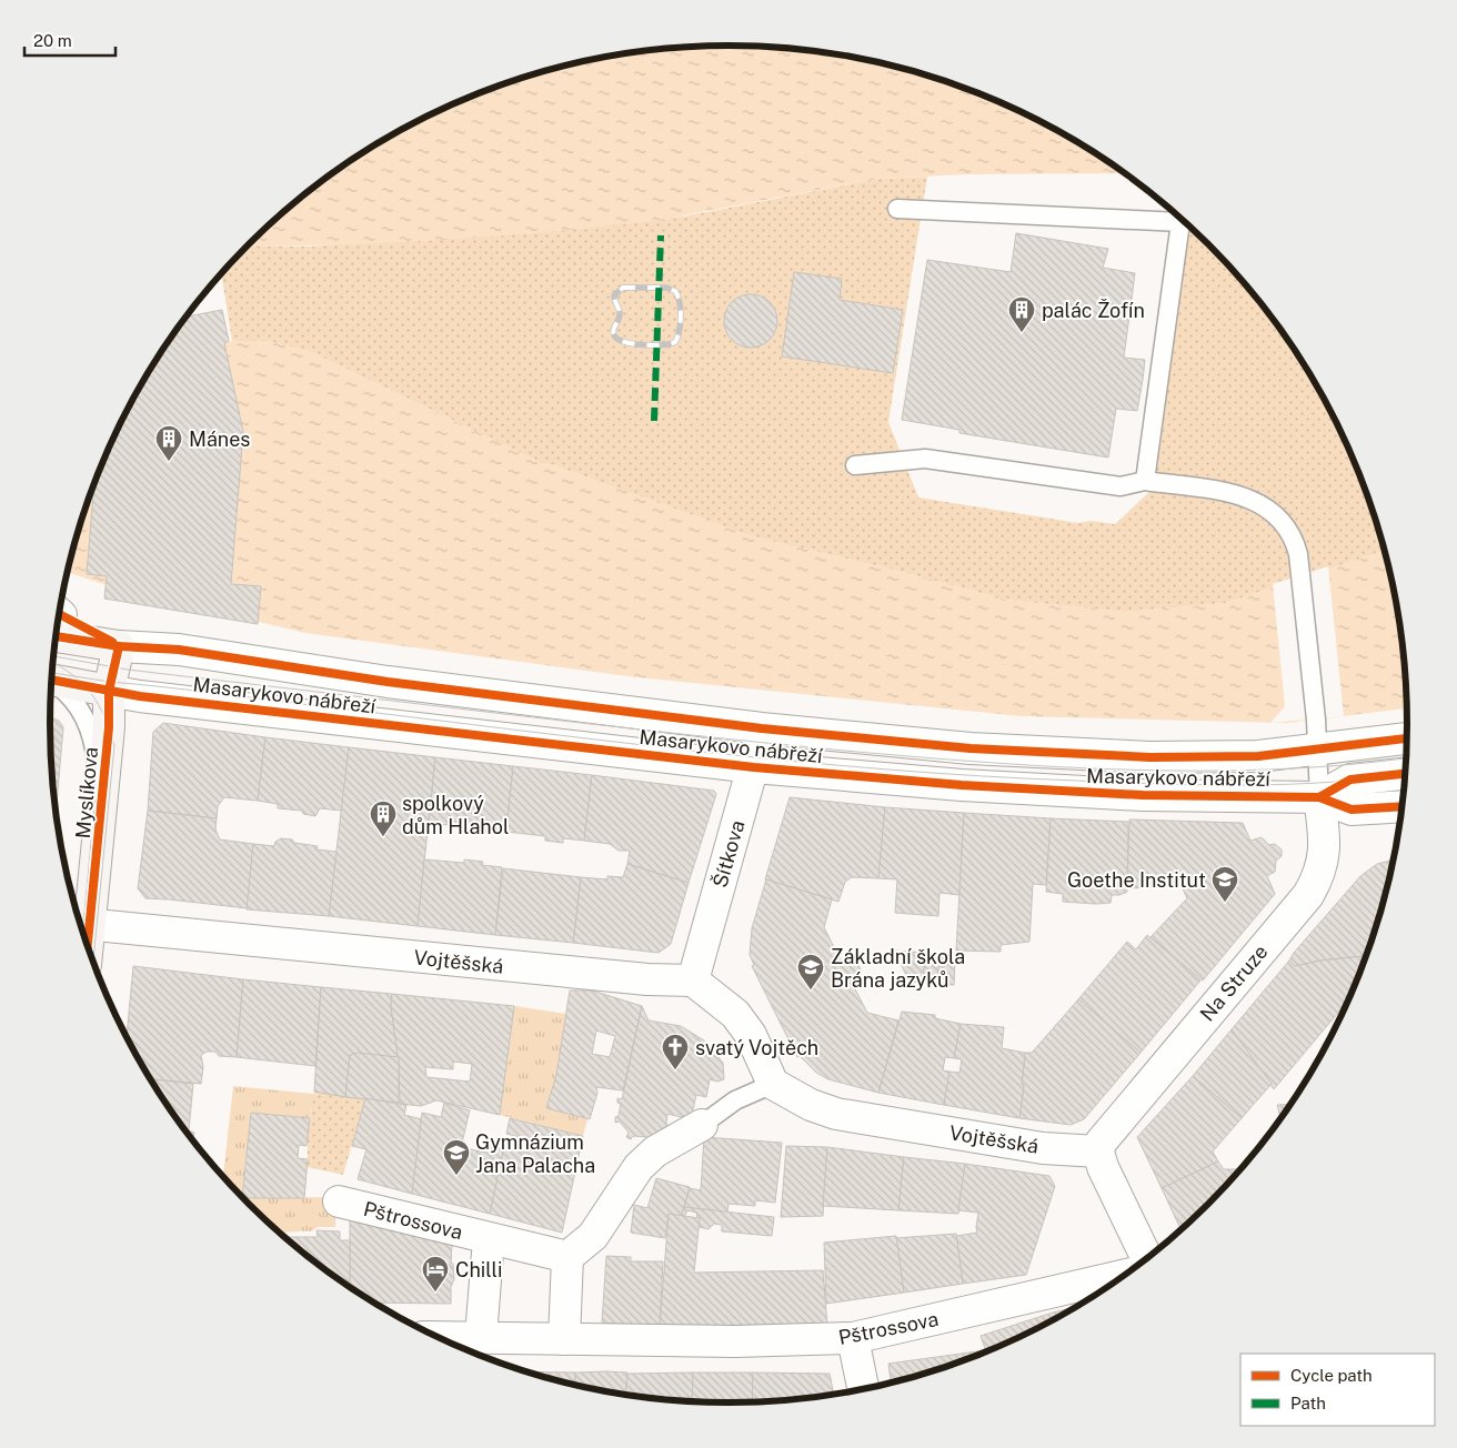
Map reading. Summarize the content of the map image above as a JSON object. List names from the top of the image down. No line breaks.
{"streets":{"street":["Masarykovo nábřeží","Myslíkova","Šítkova","Vojtěšská","Na Struze","Pštrossova"]},"crossings":[["Masarykovo nábřeží","Myslíkova"],["Masarykovo nábřeží","Šítkova"],["Masarykovo nábřeží","Na Struze"],["Myslíkova","Vojtěšská"],["Šítkova","Vojtěšská"],["Vojtěšská","Na Struze"]],"places":{"building":["palác Žofín","Mánes","spolkový dům Hlahol"],"school or university":["Goethe Institut","Základní škola Brána jazyků","Gymnázium Jana Palacha"],"church":["svatý Vojtěch"],"hotel":["Chilli"]},"legend":["Cycle path","Path"],"scale_bar":"20 m"}
